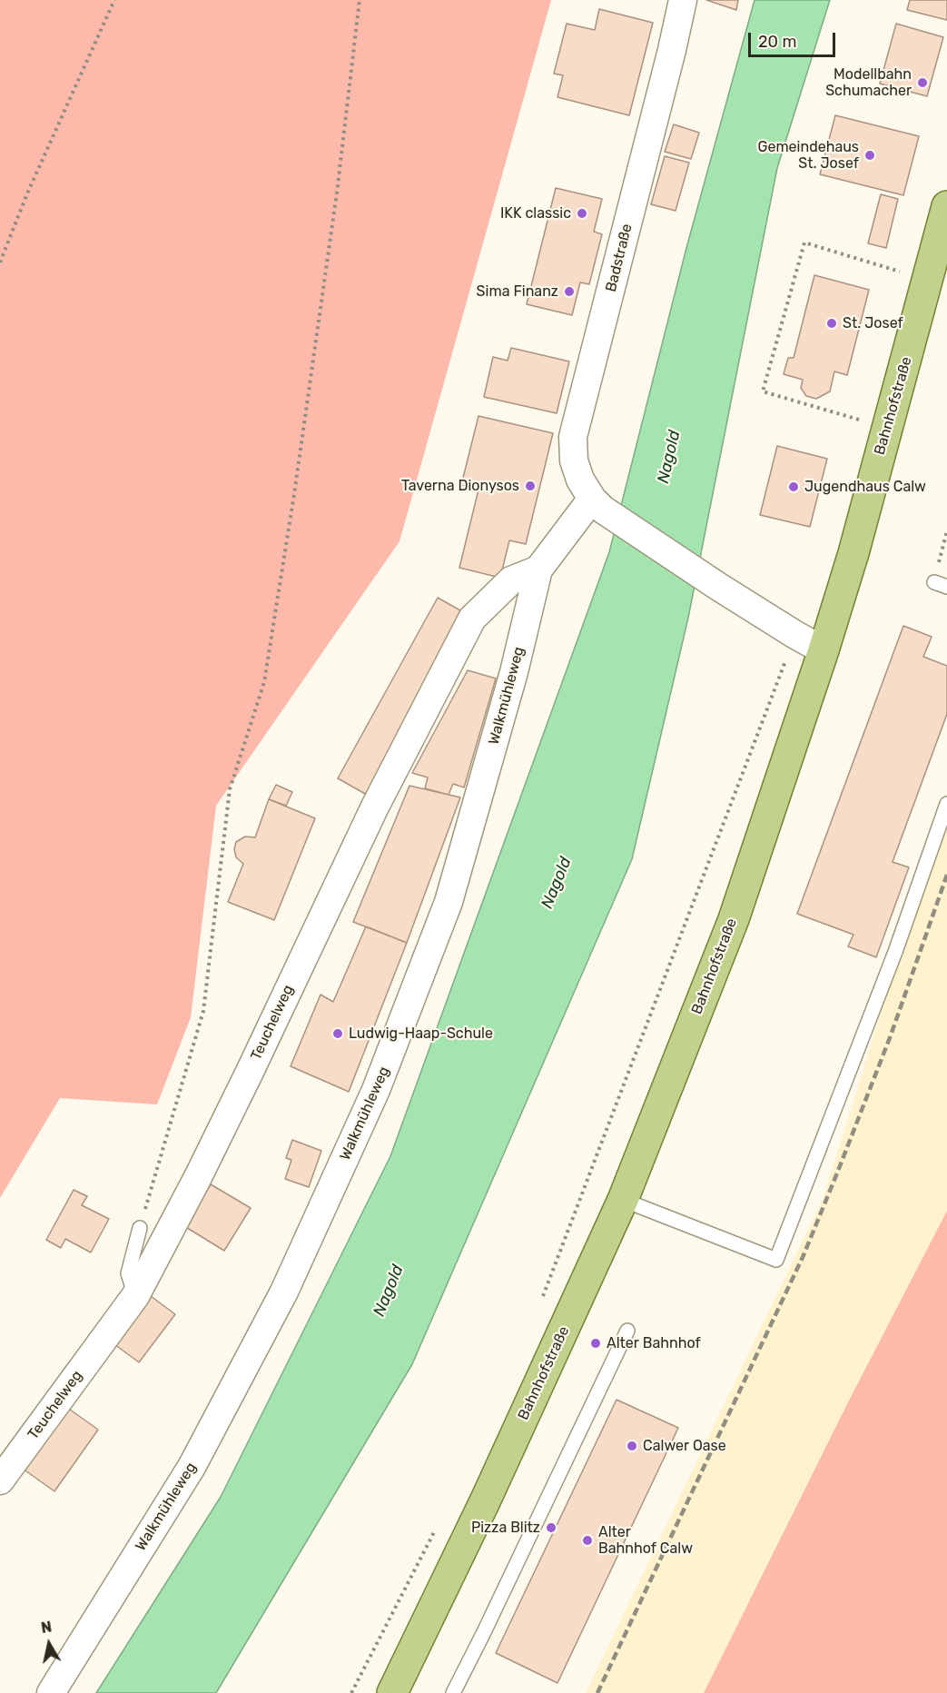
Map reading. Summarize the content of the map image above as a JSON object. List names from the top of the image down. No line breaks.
{"streets":{"main road":["Bahnhofstraße"],"street":["Badstraße","Walkmühleweg","Teuchelweg"]},"crossings":[["Badstraße","Walkmühleweg"],["Walkmühleweg","Teuchelweg"]],"water":["Nagold"],"places":["Modellbahn Schumacher","Gemeindehaus St. Josef","IKK classic","Sima Finanz","St. Josef","Taverna Dionysos","Jugendhaus Calw","Ludwig-Haap-Schule","Alter Bahnhof","Calwer Oase","Pizza Blitz","Alter Bahnhof Calw"],"scale_bar":"20 m","north":"top"}
